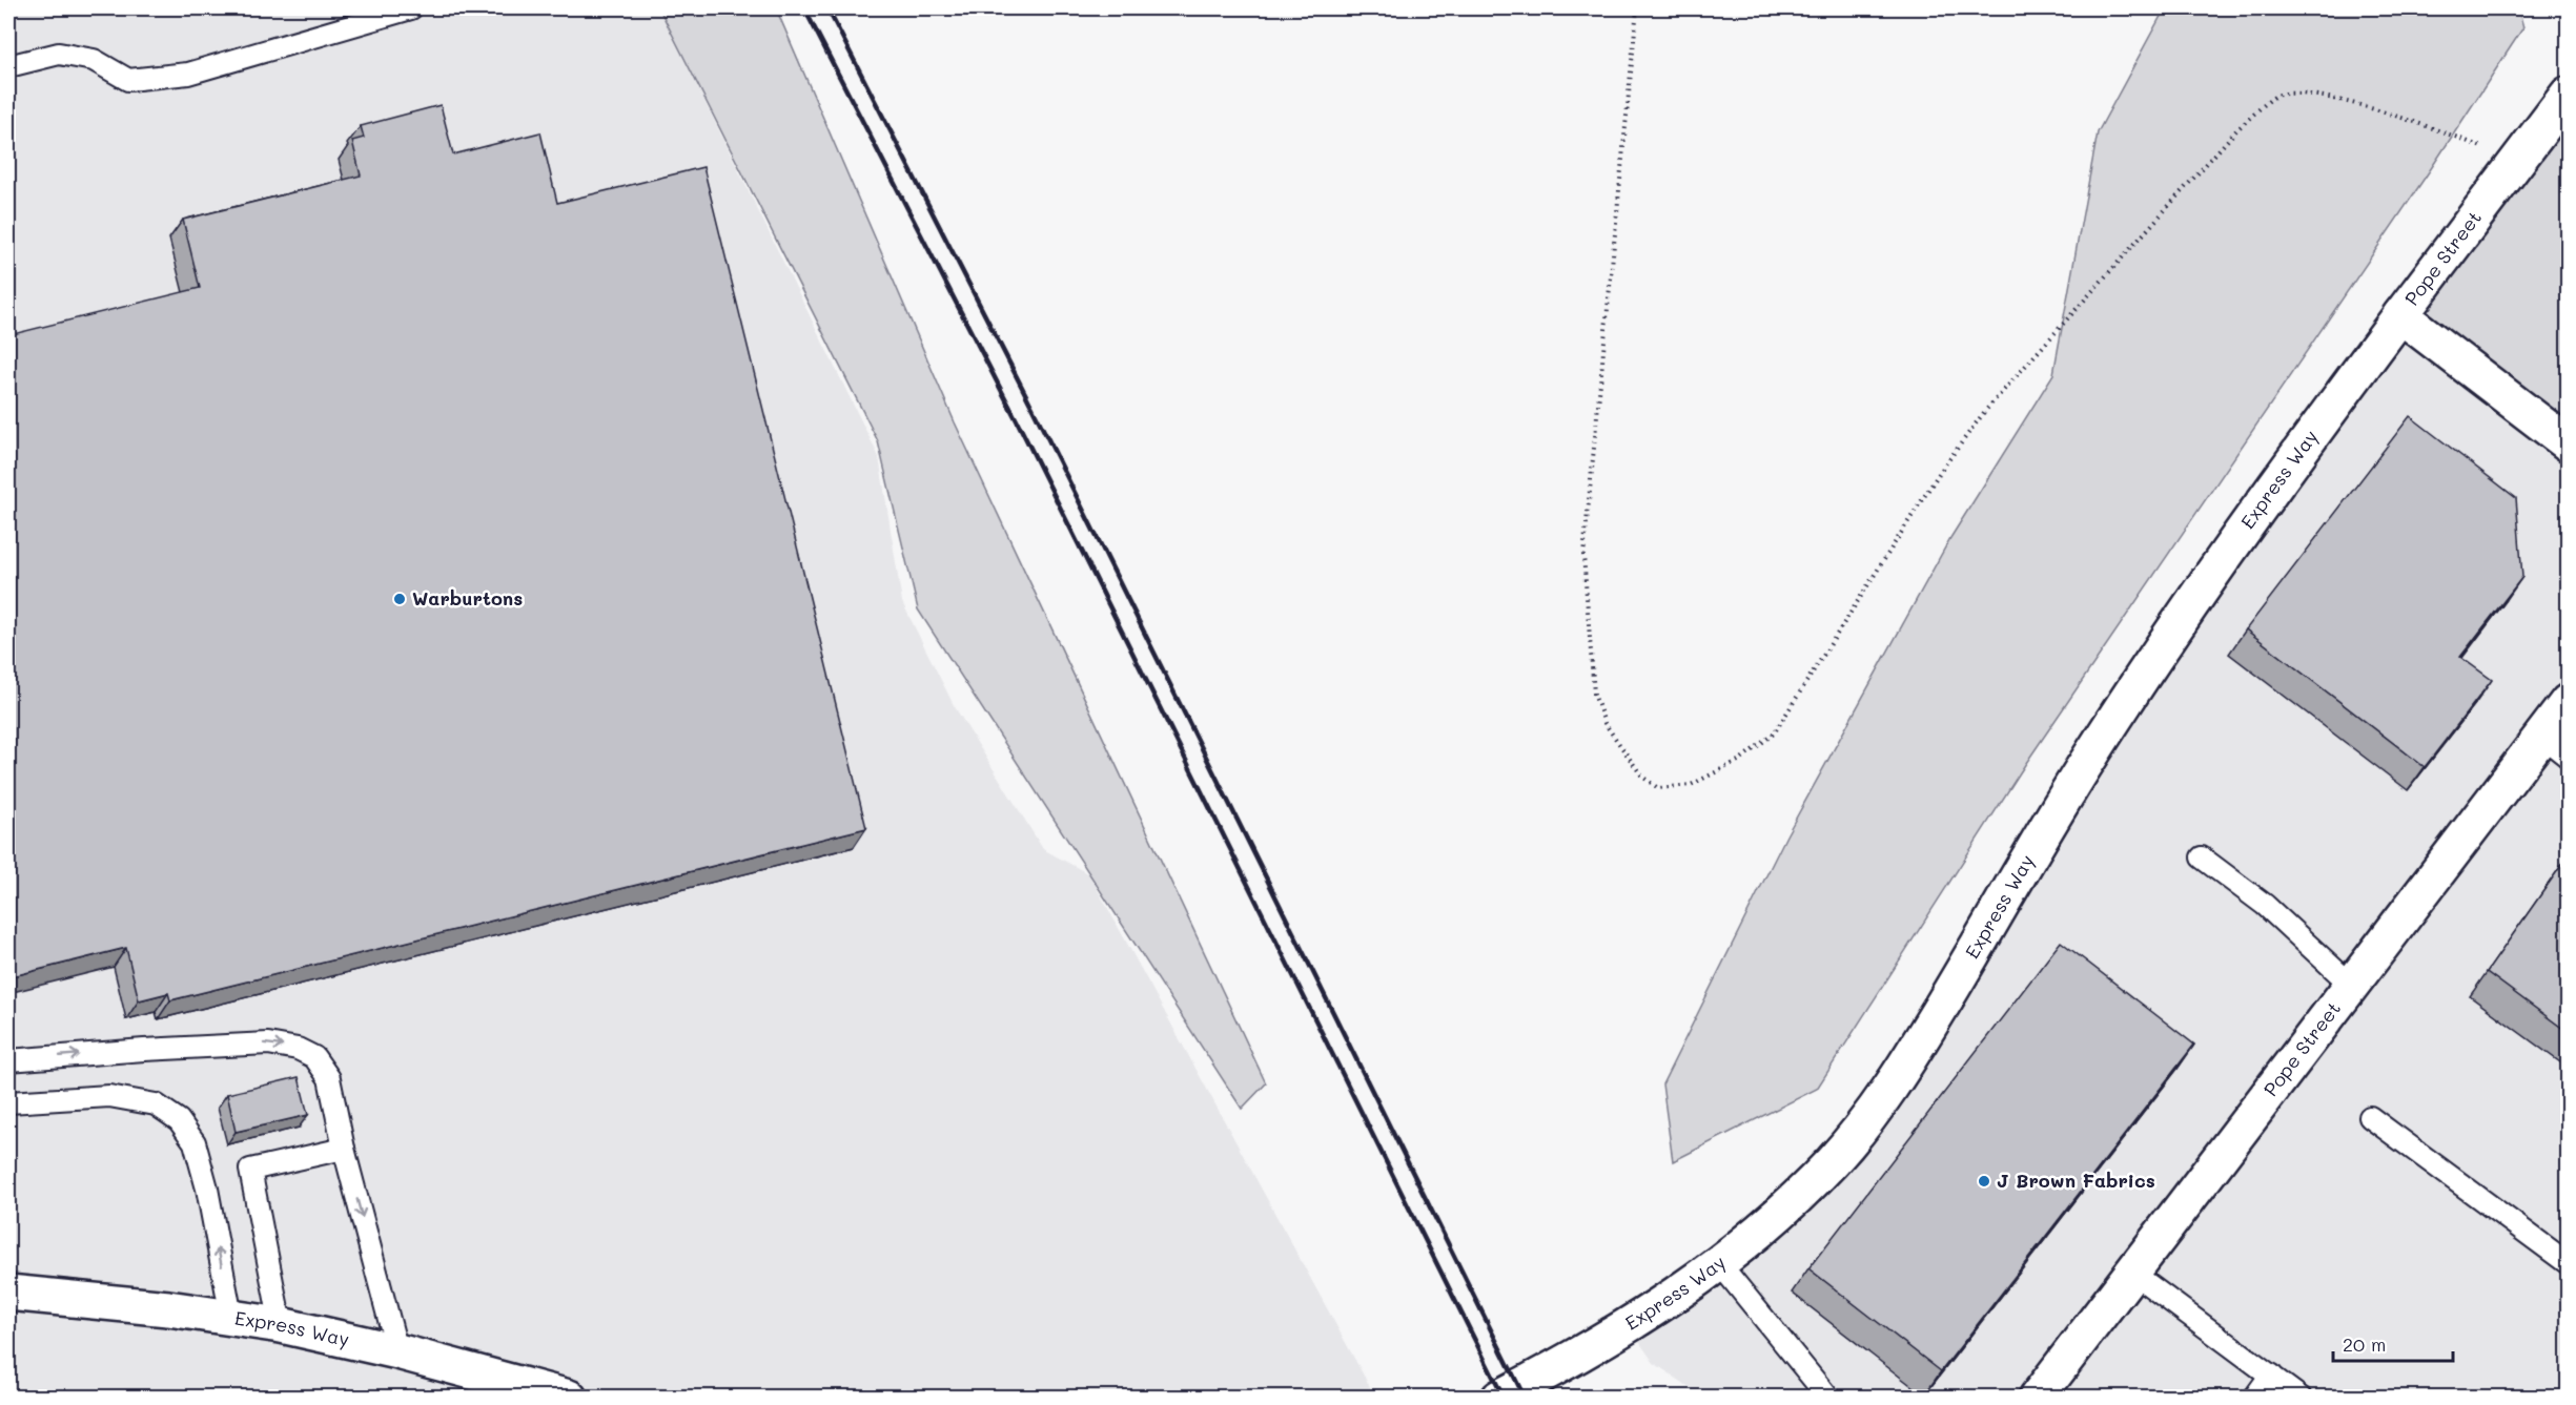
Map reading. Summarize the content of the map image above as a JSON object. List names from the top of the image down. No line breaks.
{"streets":{"street":["Pope Street","Express Way"]},"crossings":[["Pope Street","Express Way"]],"places":["Warburtons","J Brown Fabrics"],"scale_bar":"20 m"}
